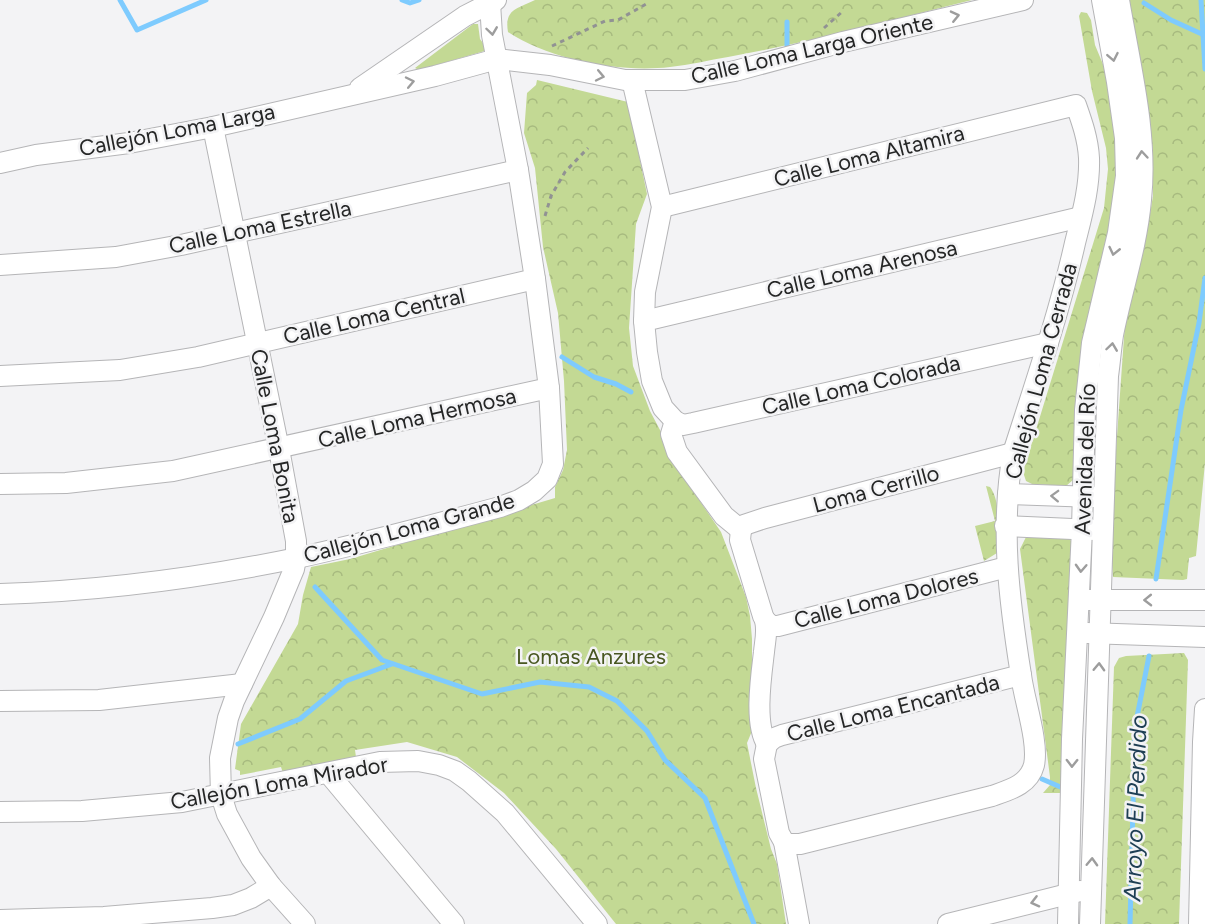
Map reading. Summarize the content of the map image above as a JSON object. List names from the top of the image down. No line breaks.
{"streets":{"street":["Calle Loma Larga Oriente","Callejón Loma Larga","Calle Loma Altamira","Calle Loma Estrella","Calle Loma Arenosa","Calle Loma Central","Callejón Loma Cerrada","Calle Loma Colorada","Calle Loma Hermosa","Calle Loma Bonita","Avenida del Río","Loma Cerrillo","Callejón Loma Grande","Calle Loma Dolores","Calle Loma Encantada","Callejón Loma Mirador"]},"crossings":[["Calle Loma Larga Oriente","Callejón Loma Larga"],["Calle Loma Larga Oriente","Callejón Loma Grande"],["Callejón Loma Larga","Calle Loma Bonita"],["Calle Loma Altamira","Callejón Loma Cerrada"],["Calle Loma Estrella","Calle Loma Bonita"],["Calle Loma Estrella","Callejón Loma Grande"],["Calle Loma Arenosa","Callejón Loma Cerrada"],["Calle Loma Central","Calle Loma Bonita"],["Calle Loma Central","Callejón Loma Grande"],["Callejón Loma Cerrada","Calle Loma Colorada"],["Callejón Loma Cerrada","Loma Cerrillo"],["Callejón Loma Cerrada","Calle Loma Dolores"],["Callejón Loma Cerrada","Calle Loma Encantada"],["Calle Loma Hermosa","Calle Loma Bonita"],["Calle Loma Hermosa","Callejón Loma Grande"],["Calle Loma Bonita","Callejón Loma Grande"],["Calle Loma Bonita","Callejón Loma Mirador"]],"one_way":["Calle Loma Larga Oriente"],"water":["Arroyo El Perdido"],"parks":["Lomas Anzures"]}
